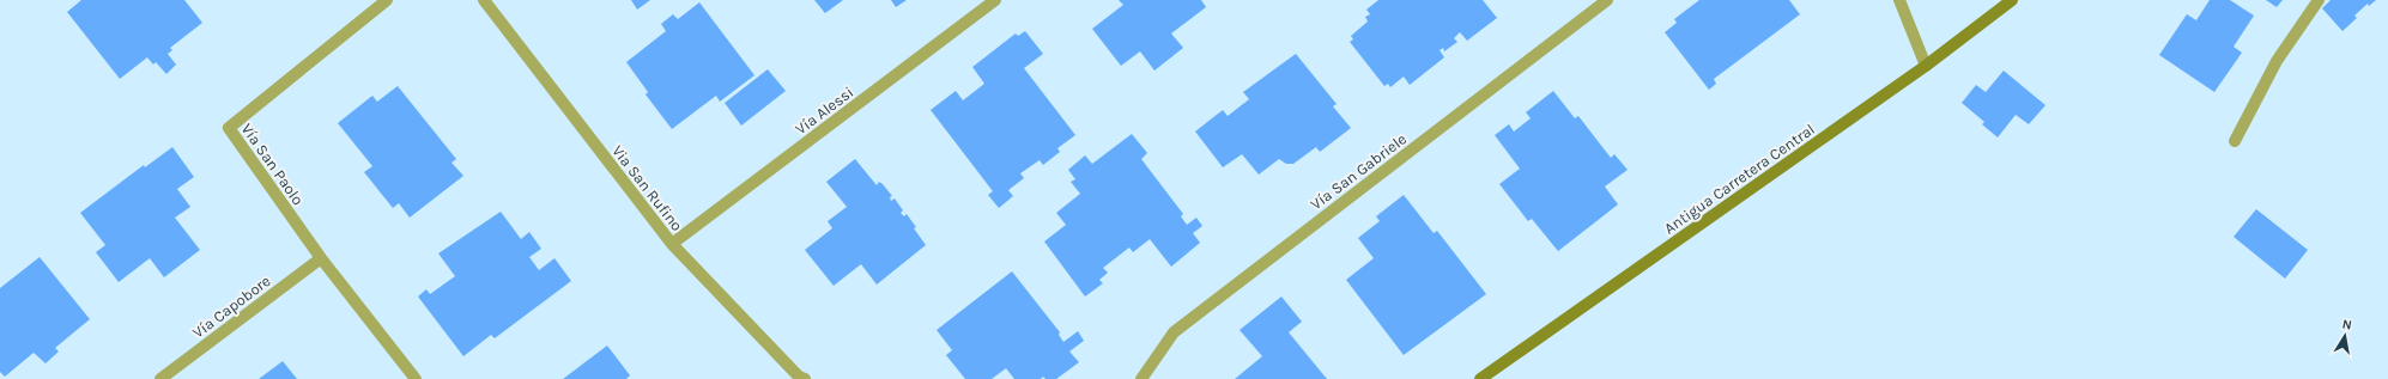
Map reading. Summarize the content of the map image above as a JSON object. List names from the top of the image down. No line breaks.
{"streets":{"street":["Vía Alessi","Vía San Paolo","Vía San Gabriele","Antigua Carretera Central","Via San Rufino","Vía Capobore"]},"crossings":[["Vía Alessi","Via San Rufino"],["Vía San Paolo","Vía Capobore"]],"north":"top"}
